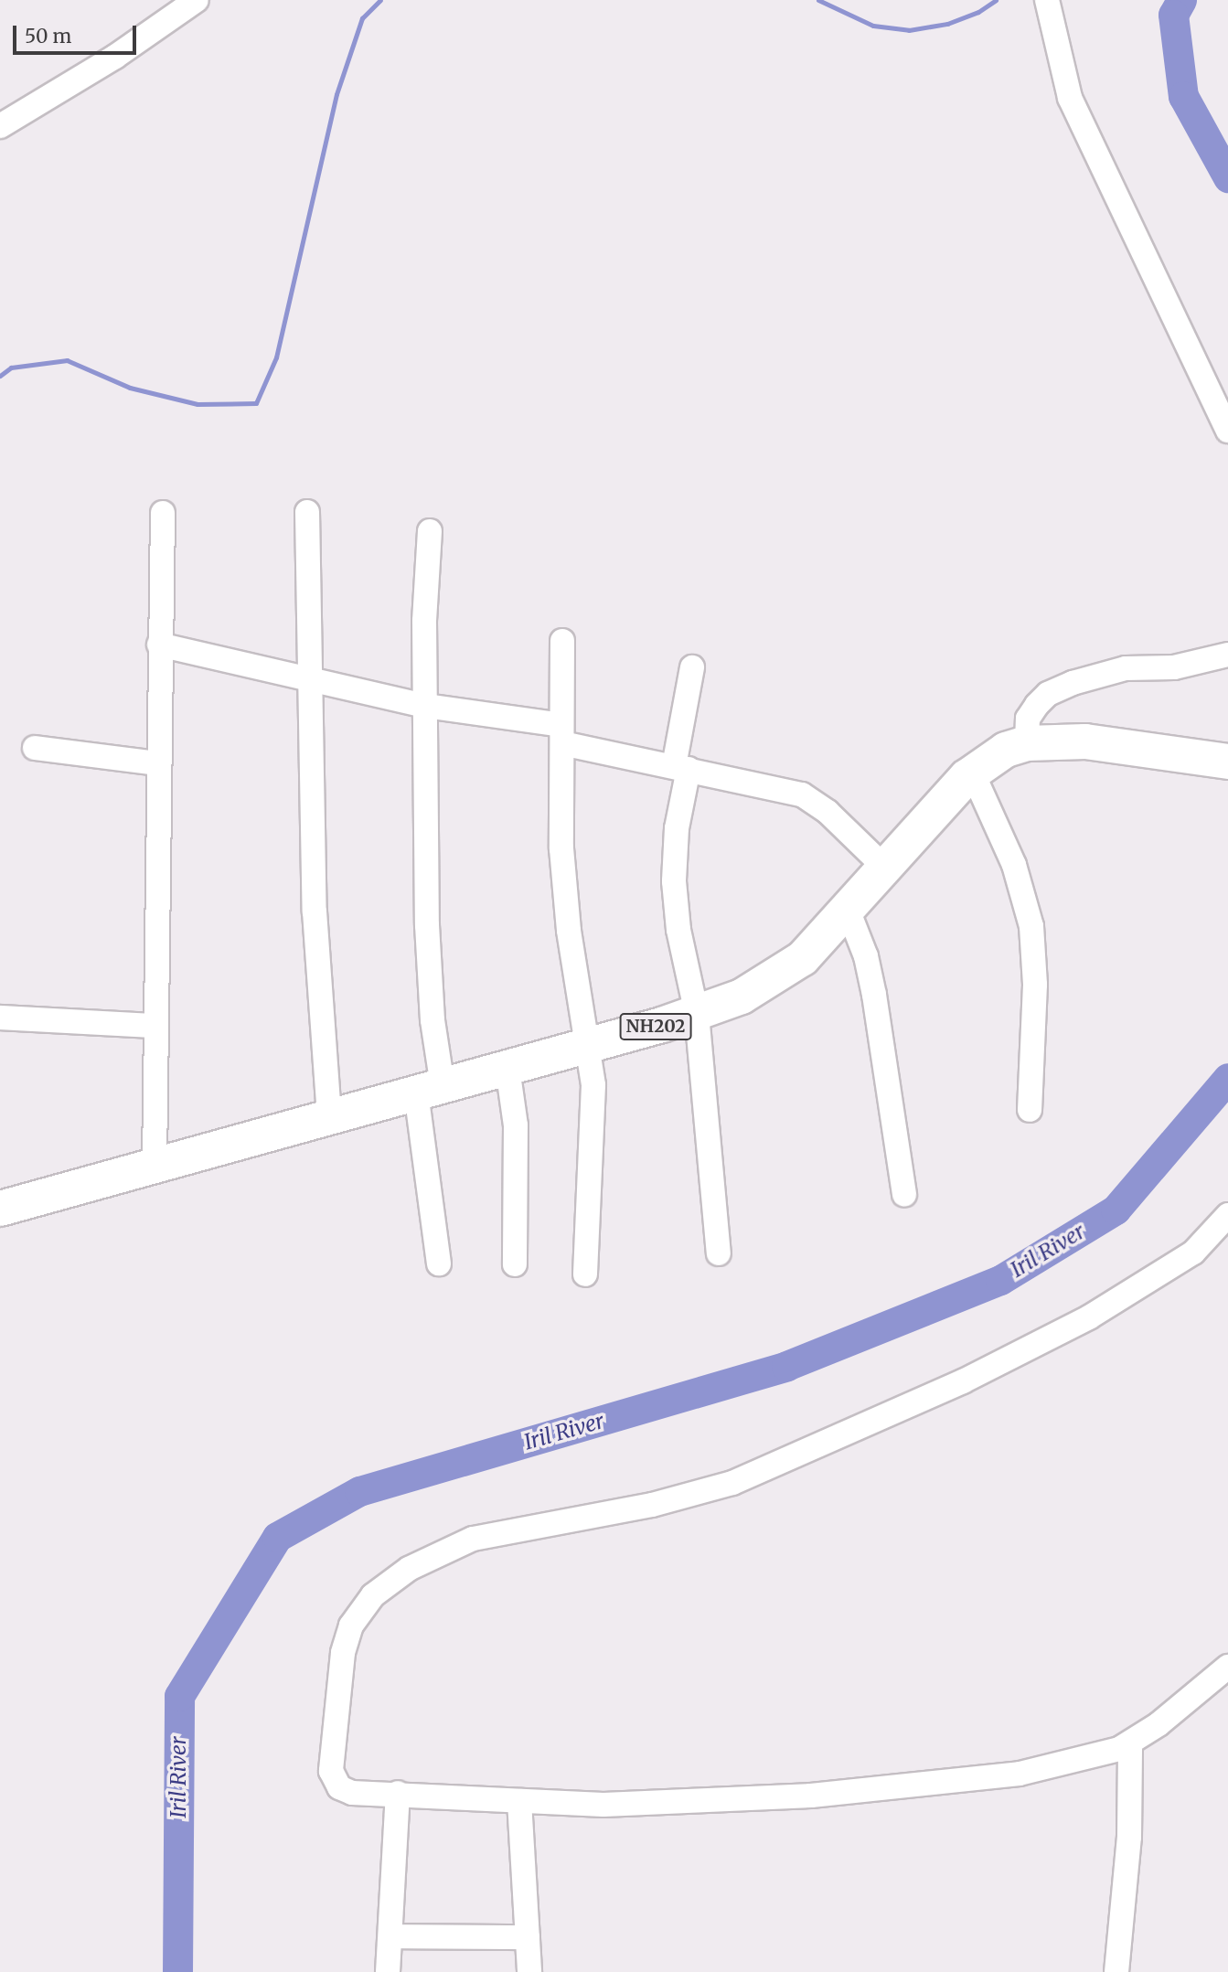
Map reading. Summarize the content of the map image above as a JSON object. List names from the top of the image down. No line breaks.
{"streets":{"highway":["NH202"]},"water":["Iril River"],"scale_bar":"50 m"}
